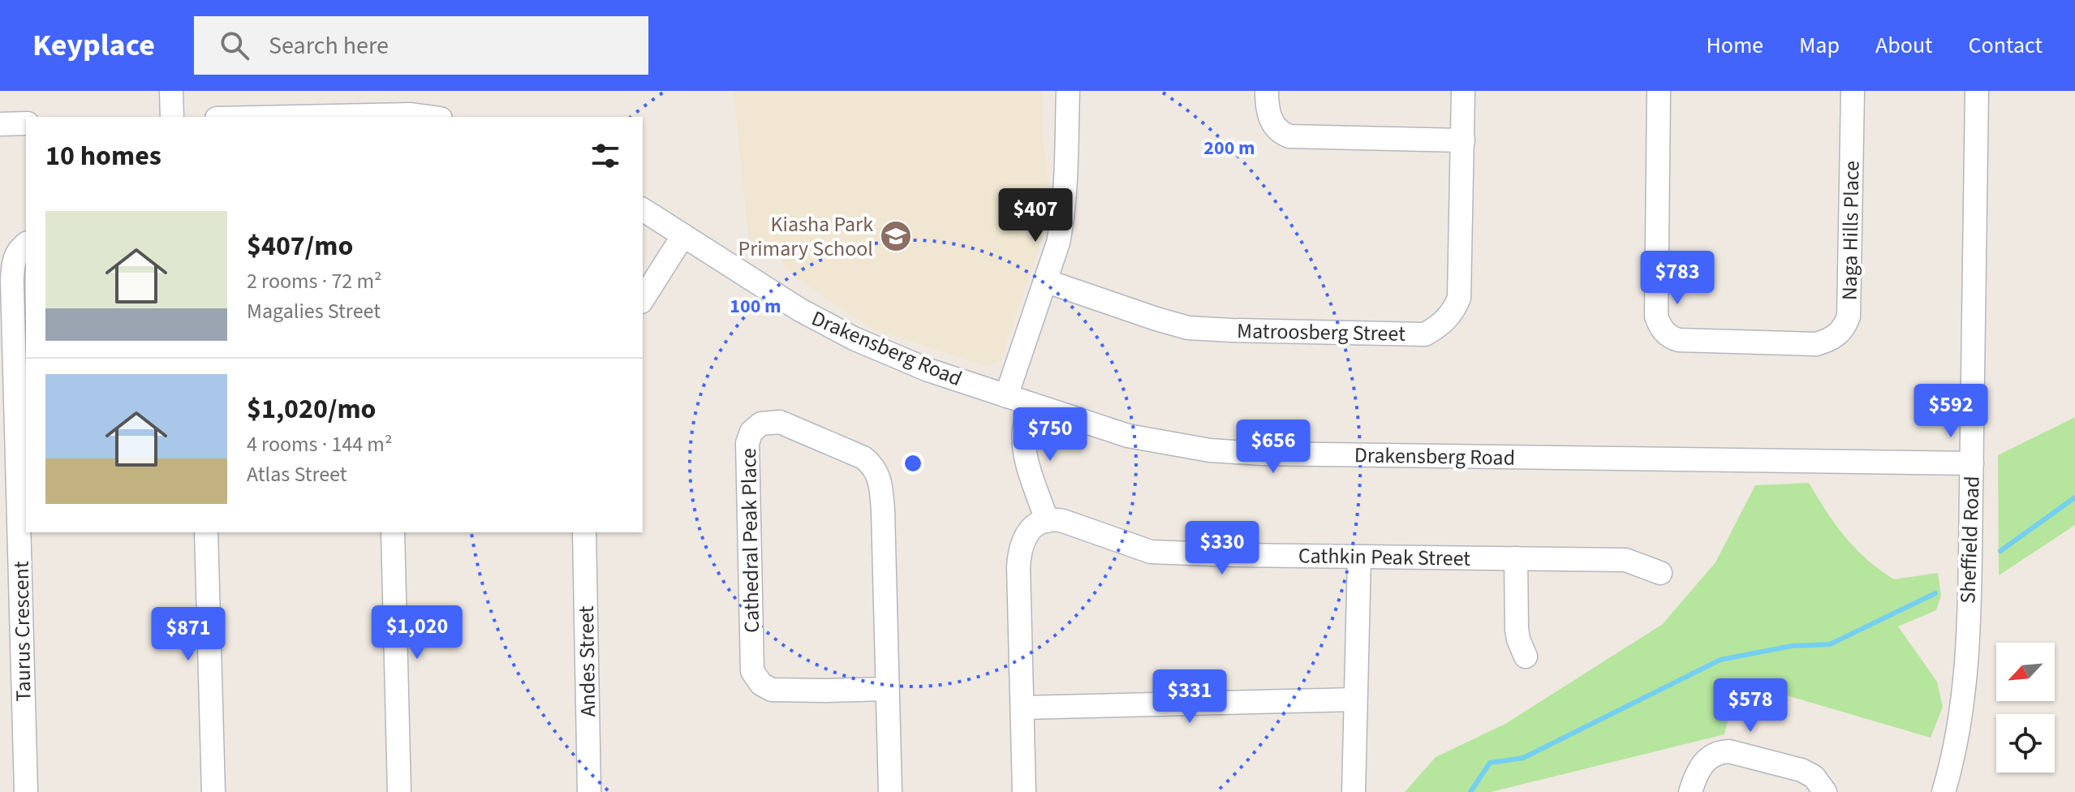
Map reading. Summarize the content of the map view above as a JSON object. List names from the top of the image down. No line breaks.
{"streets":{"street":["Naga Hills Place","Matroosberg Street","Drakensberg Road","Sheffield Road","Cathedral Peak Place","Cathkin Peak Street","Taurus Crescent","Andes Street"]},"crossings":[["Drakensberg Road","Sheffield Road"]],"places":{"school or university":["Kiasha Park Primary School"]},"north":"bottom left","page":{"header":"Keyplace","search":"Search here","nav":["Home","Map","About","Contact"],"heading":"10 homes","price":["$407","$783","$592","$750","$656","$330","$1,020","$871","$331","$578"],"list":[{"name":"$407/mo","note":"2 rooms · 72 m² · Magalies Street"},{"name":"$1,020/mo","note":"4 rooms · 144 m² · Atlas Street"}]},"rings":["200 m","100 m"]}
